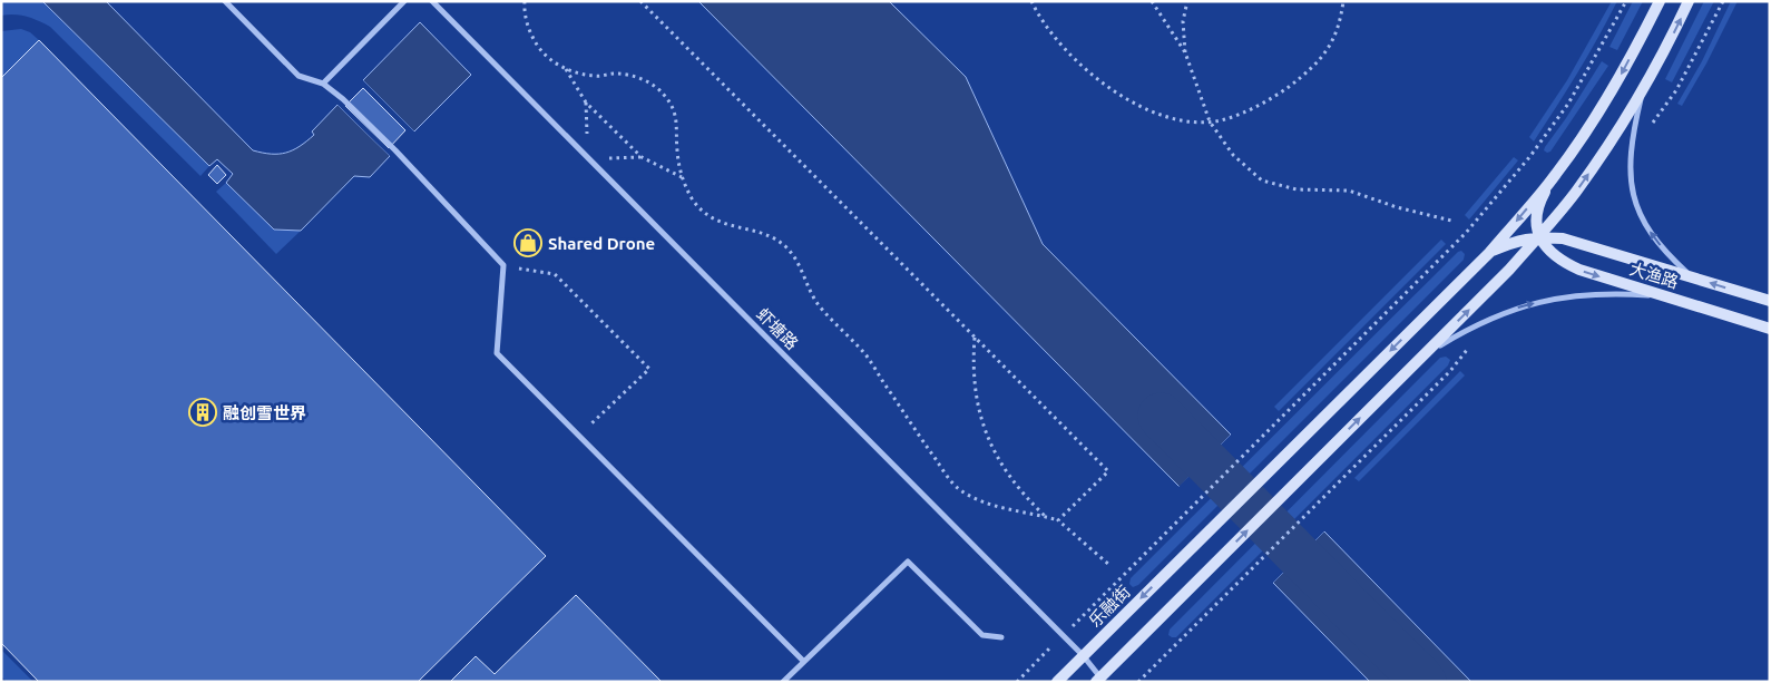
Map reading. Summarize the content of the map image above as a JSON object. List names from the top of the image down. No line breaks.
{"streets":{"street":["大渔路","虾塘路","乐融街"]},"crossings":[["大渔路","乐融街"],["虾塘路","乐融街"]],"places":{"shop":["Shared Drone"],"building":["融创雪世界"]}}
